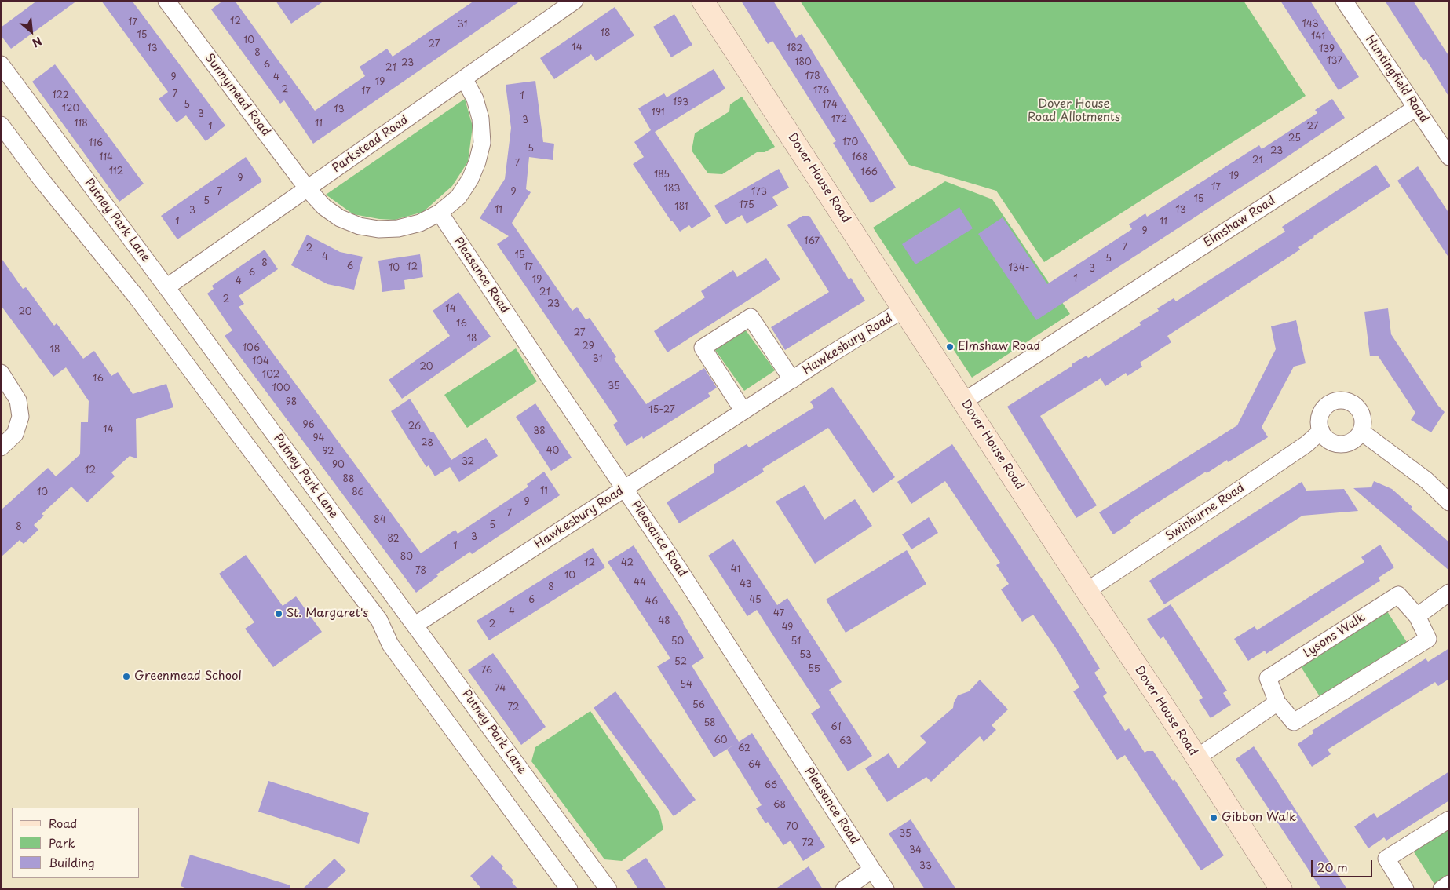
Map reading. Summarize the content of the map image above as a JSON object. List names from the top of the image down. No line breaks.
{"streets":{"street":["Huntingfield Road","Sunnymead Road","Parkstead Road","Dover House Road","Putney Park Lane","Elmshaw Road","Pleasance Road","Hawkesbury Road","Swinburne Road","Lysons Walk"]},"crossings":[["Huntingfield Road","Elmshaw Road"],["Sunnymead Road","Parkstead Road"],["Parkstead Road","Putney Park Lane"],["Dover House Road","Elmshaw Road"],["Dover House Road","Hawkesbury Road"],["Dover House Road","Swinburne Road"],["Putney Park Lane","Hawkesbury Road"],["Pleasance Road","Hawkesbury Road"]],"parks":["Dover House Road Allotments"],"places":["Elmshaw Road","St. Margaret's","Greenmead School","Gibbon Walk"],"house_numbers":["12","17","143","31","18","15","141","10","27","14","13","182","139","8","137","180","23","6","21","178","9","4","19","2","176","17","7","122","1","193","5","174","120","13","191","3","172","3","118","11","1","27","25","170","116","5","23","114","168","21","7","112","166","185","19","9","17","183","7","9","173","15","5","175","181","11","13","3","1","11","9","167","7","2","15","4","5","8","6","12","17","10","134-","3","6","1","19","4","21","2","23","14","20","16","27","18","29","106","18","31","104","20","102","16","35","100","98","15-27","96","26","14","38","94","28","40","92","32","90","12","88","11","10","86","9","7","84","5","8","3","82","1","80","12","42","41","78","10","44","43","8","6","45","46","4","47","48","2","49","50","51","53","52","55","76","54","74","56","72","58","61","60","63","62","64","66","68","70","35","72","34","33"],"legend":["Road","Park","Building"],"scale_bar":"20 m","north":"bottom right"}
